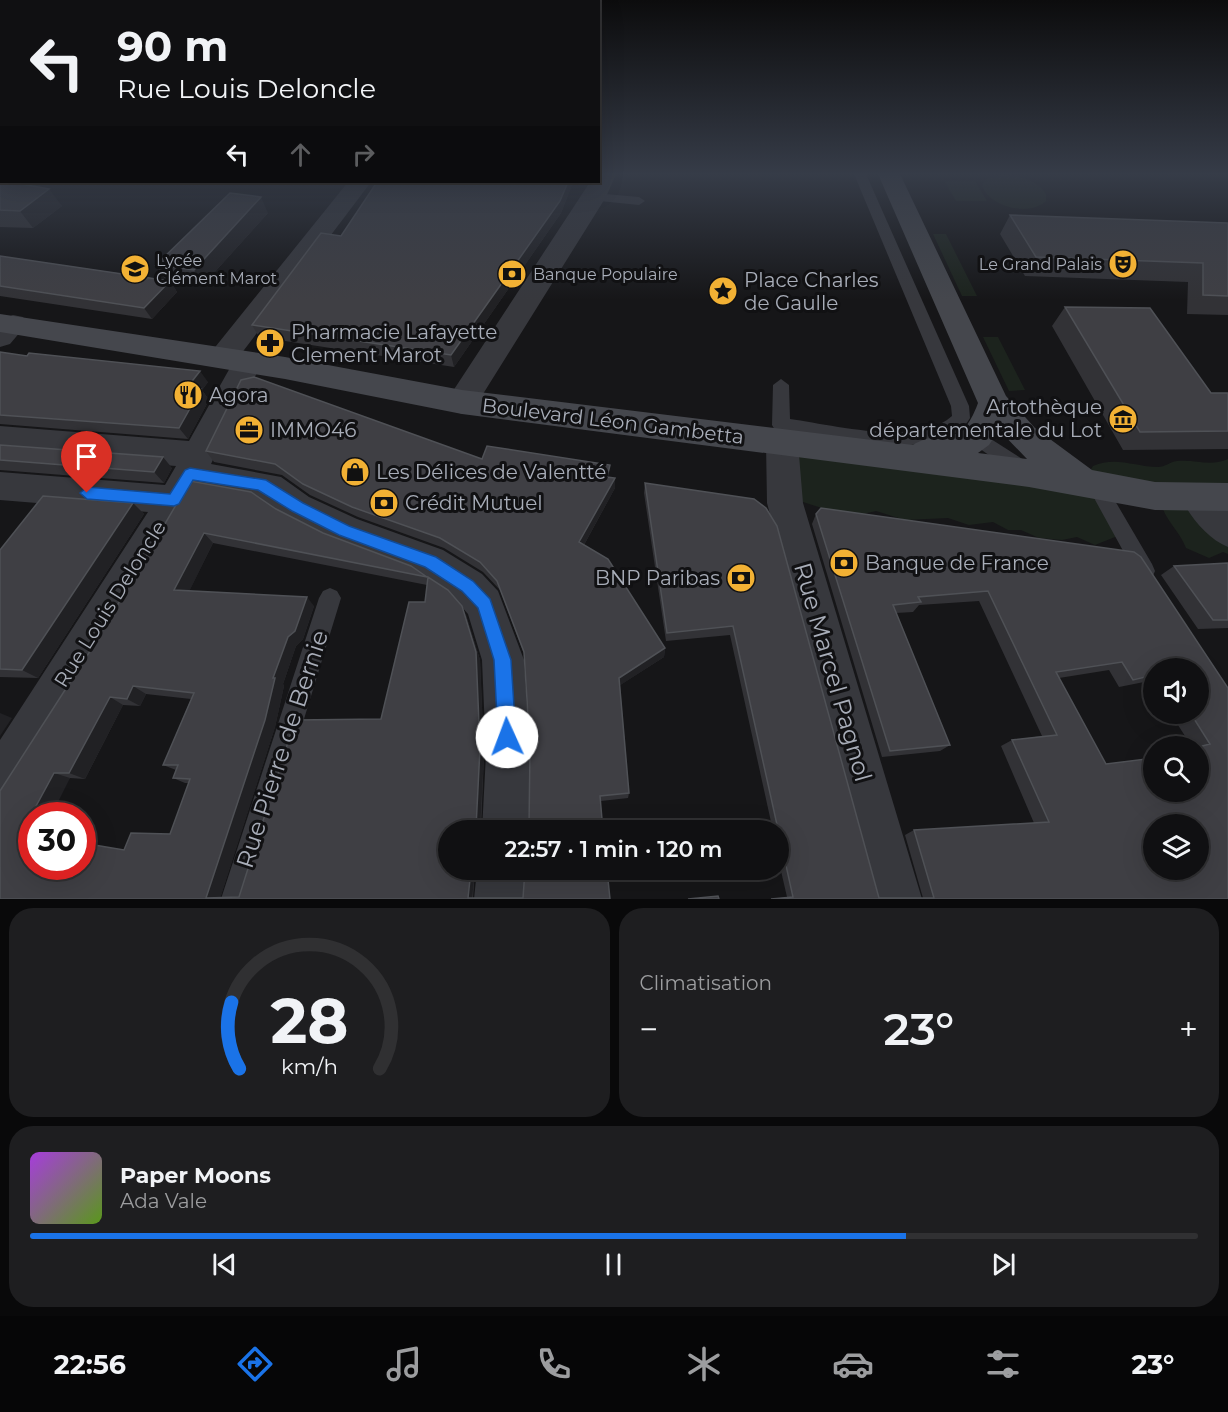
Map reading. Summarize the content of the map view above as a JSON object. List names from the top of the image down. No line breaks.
{"streets":{"main road":["Boulevard Léon Gambetta"],"street":["Rue Louis Deloncle","Rue Marcel Pagnol"],"lane":["Rue Pierre de Bernie"]},"crossings":[["Boulevard Léon Gambetta","Rue Louis Deloncle"],["Boulevard Léon Gambetta","Rue Marcel Pagnol"]],"places":{"theatre":["Le Grand Palais"],"school or university":["Lycée Clément Marot"],"bank":["Banque Populaire","Crédit Mutuel","Banque de France","BNP Paribas"],"place":["Place Charles de Gaulle"],"pharmacy":["Pharmacie Lafayette Clement Marot"],"restaurant":["Agora"],"museum":["Artothèque départementale du Lot"],"office":["IMMO46"],"shop":["Les Délices de Valentté"]},"page":{"turn":["90 m","Rue Louis Deloncle"],"limit":"30","trip":"22:57 · 1 min · 120 m","tile":"Climatisation","heat":["−","23°","+"],"song":["Paper Moons","Ada Vale"],"tabs":["22:56","23°"],"gauge":["28","km/h"]}}
